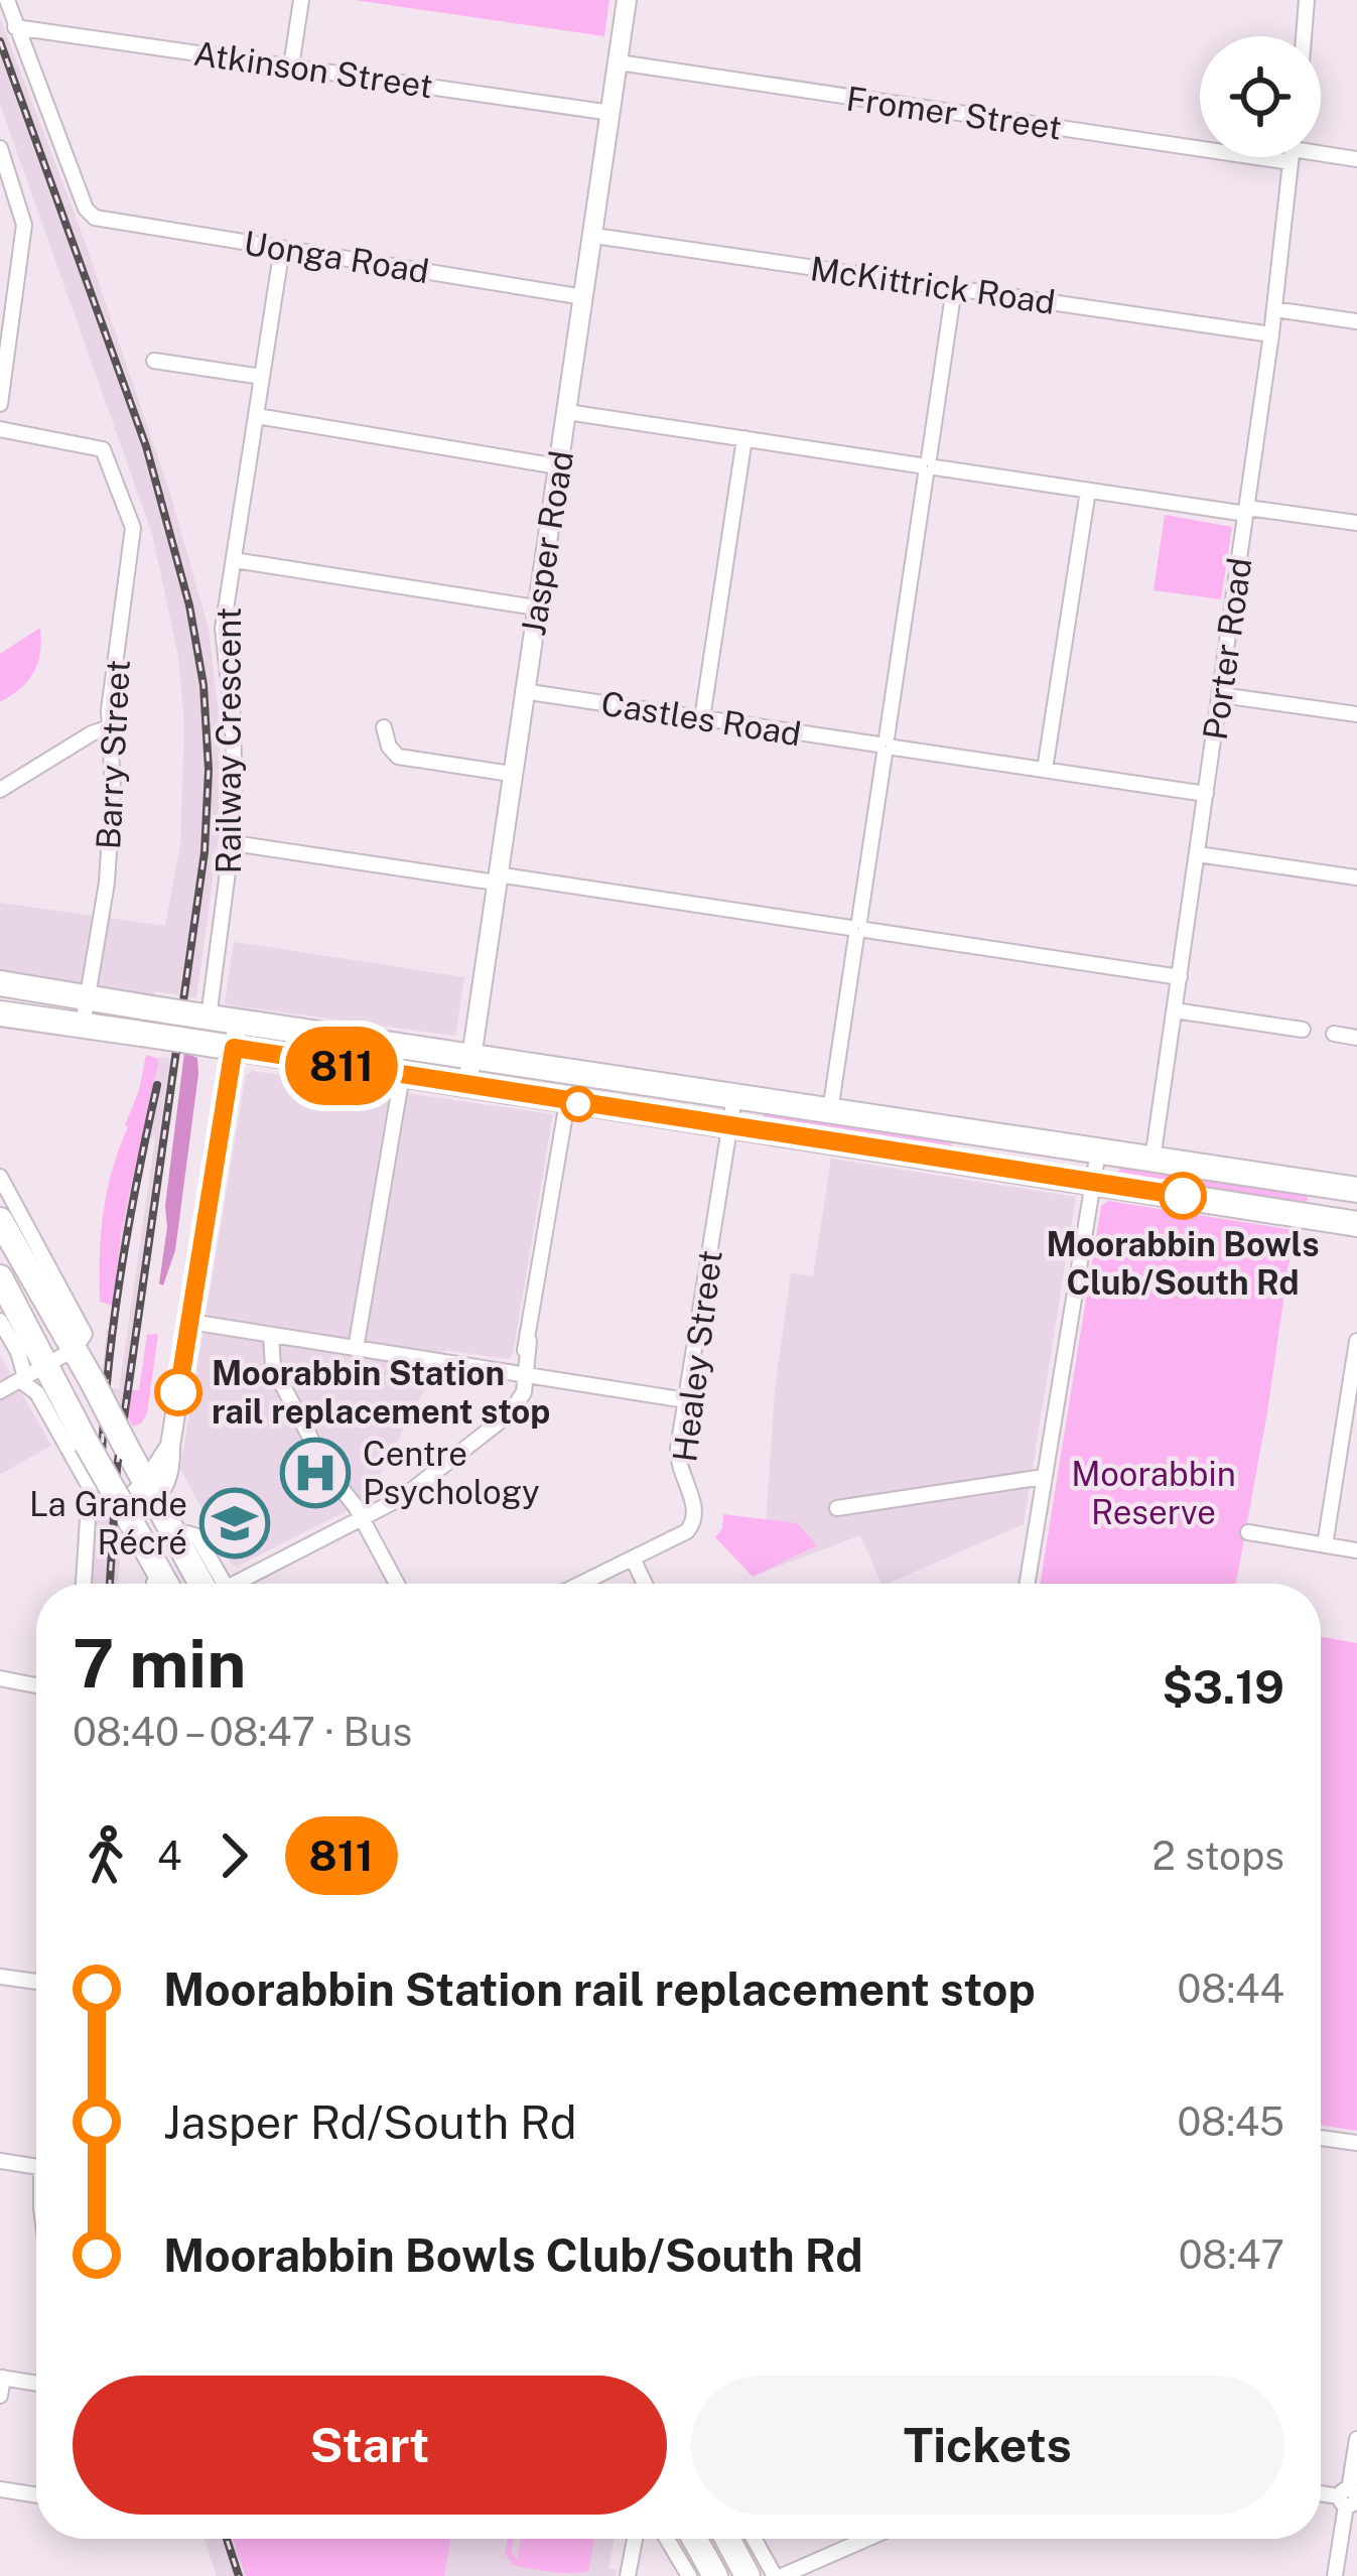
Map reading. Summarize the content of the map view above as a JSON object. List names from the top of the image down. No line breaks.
{"streets":{"main road":["Jasper Road"],"street":["Atkinson Street","Fromer Street","Uonga Road","McKittrick Road","Porter Road","Castles Road","Railway Crescent","Barry Street","Healey Street"]},"crossings":[["Atkinson Street","Uonga Road"],["Atkinson Street","Jasper Road"],["Fromer Street","Jasper Road"],["Uonga Road","Jasper Road"],["Uonga Road","Railway Crescent"],["McKittrick Road","Jasper Road"],["McKittrick Road","Porter Road"],["Jasper Road","Castles Road"],["Porter Road","Castles Road"]],"parks":["Moorabbin Reserve"],"places":{"other":["Moorabbin Bowls Club/South Rd","Moorabbin Station rail replacement stop"],"hospital":["Centre Psychology"],"school or university":["La Grande Récré"]},"lines":["bus line 811"],"page":{"on_map":"811","heading":["7 min","08:40 – 08:47 · Bus","$3.19"],"legs":["4","811","2 stops"],"list":[{"name":"Moorabbin Station rail replacement stop","value":"08:44"},{"name":"Jasper Rd/South Rd","value":"08:45"},{"name":"Moorabbin Bowls Club/South Rd","value":"08:47"}],"buttons":["Start","Tickets"]}}
